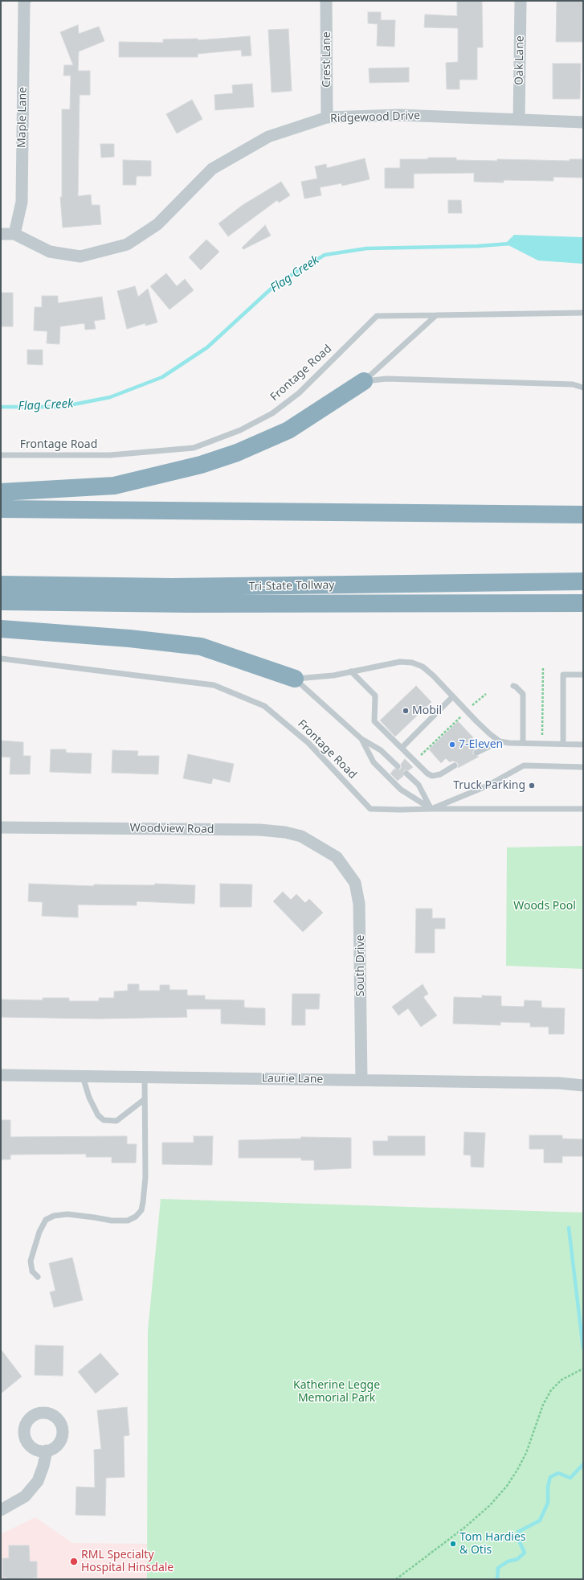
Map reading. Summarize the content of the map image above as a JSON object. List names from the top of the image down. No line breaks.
{"streets":{"highway":["Tri-State Tollway"],"street":["Crest Lane","Oak Lane","Maple Lane","Ridgewood Drive","Woodview Road","South Drive","Laurie Lane"],"lane":["Frontage Road"]},"crossings":[["Crest Lane","Ridgewood Drive"],["Oak Lane","Ridgewood Drive"],["Maple Lane","Ridgewood Drive"],["Woodview Road","South Drive"],["South Drive","Laurie Lane"]],"water":["Flag Creek"],"parks":["Woods Pool","Katherine Legge Memorial Park"],"places":["Mobil","7-Eleven","Truck Parking","Tom Hardies & Otis","RML Specialty Hospital Hinsdale"]}
